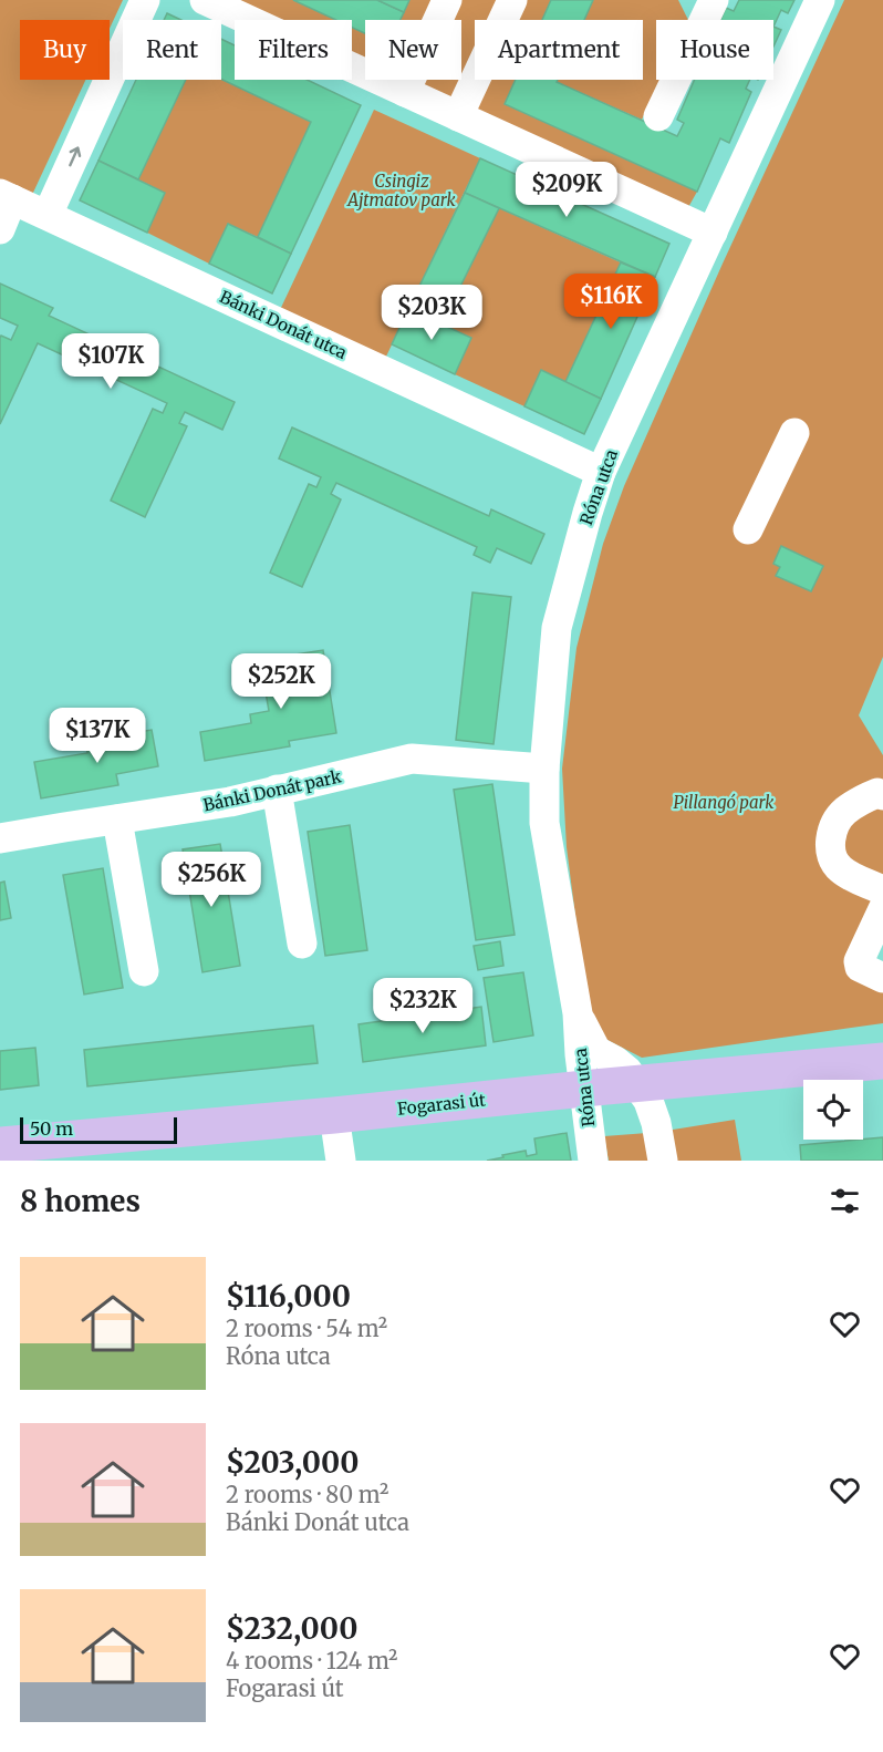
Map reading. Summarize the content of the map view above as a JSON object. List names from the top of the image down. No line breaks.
{"streets":{"main road":["Fogarasi út"],"street":["Bánki Donát utca","Róna utca","Bánki Donát park"]},"crossings":[["Bánki Donát utca","Róna utca"],["Róna utca","Bánki Donát park"],["Róna utca","Fogarasi út"]],"parks":["Csingiz Ajtmatov park","Pillangó park"],"scale_bar":"50 m","page":{"chip":["Buy","Rent","Filters","New","Apartment","House"],"price":["$209K","$116K","$203K","$107K","$252K","$137K","$256K","$232K"],"scale":"50 m","heading":"8 homes","list":[{"name":"$116,000","note":"2 rooms · 54 m² · Róna utca"},{"name":"$203,000","note":"2 rooms · 80 m² · Bánki Donát utca"},{"name":"$232,000","note":"4 rooms · 124 m² · Fogarasi út"}]}}
